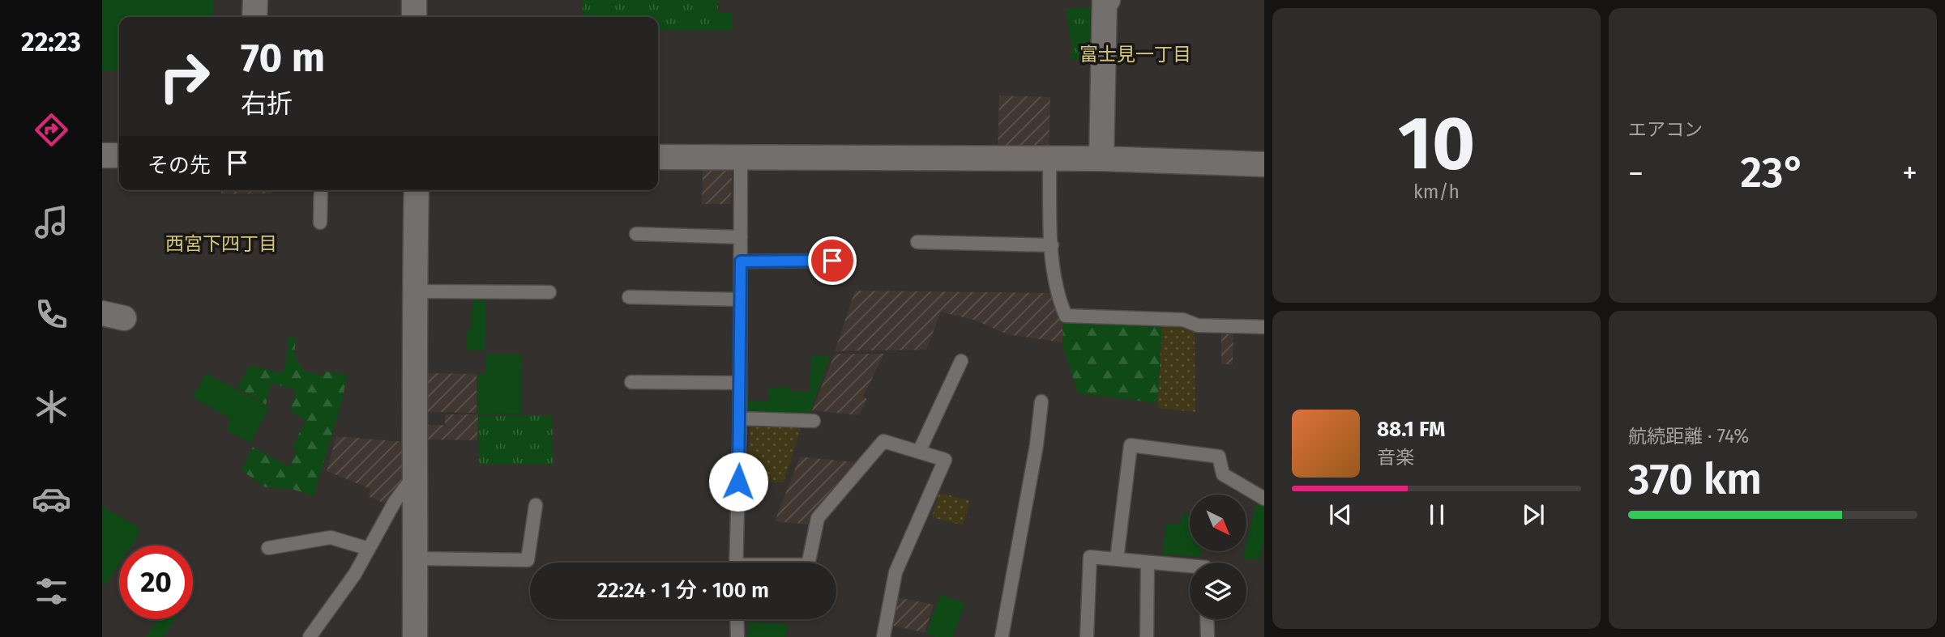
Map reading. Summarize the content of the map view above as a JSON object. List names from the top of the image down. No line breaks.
{"districts":["富士見一丁目","西宮下四丁目"],"north":"bottom right","page":{"tabs":"22:23","tile":[["10","km/h"],"エアコン",["航続距離 · 74%","370 km"]],"turn":["70 m","右折"],"then":"その先","heat":["−","23°","+"],"song":["88.1 FM","音楽"],"limit":"20","trip":"22:24 · 1 分 · 100 m"}}
